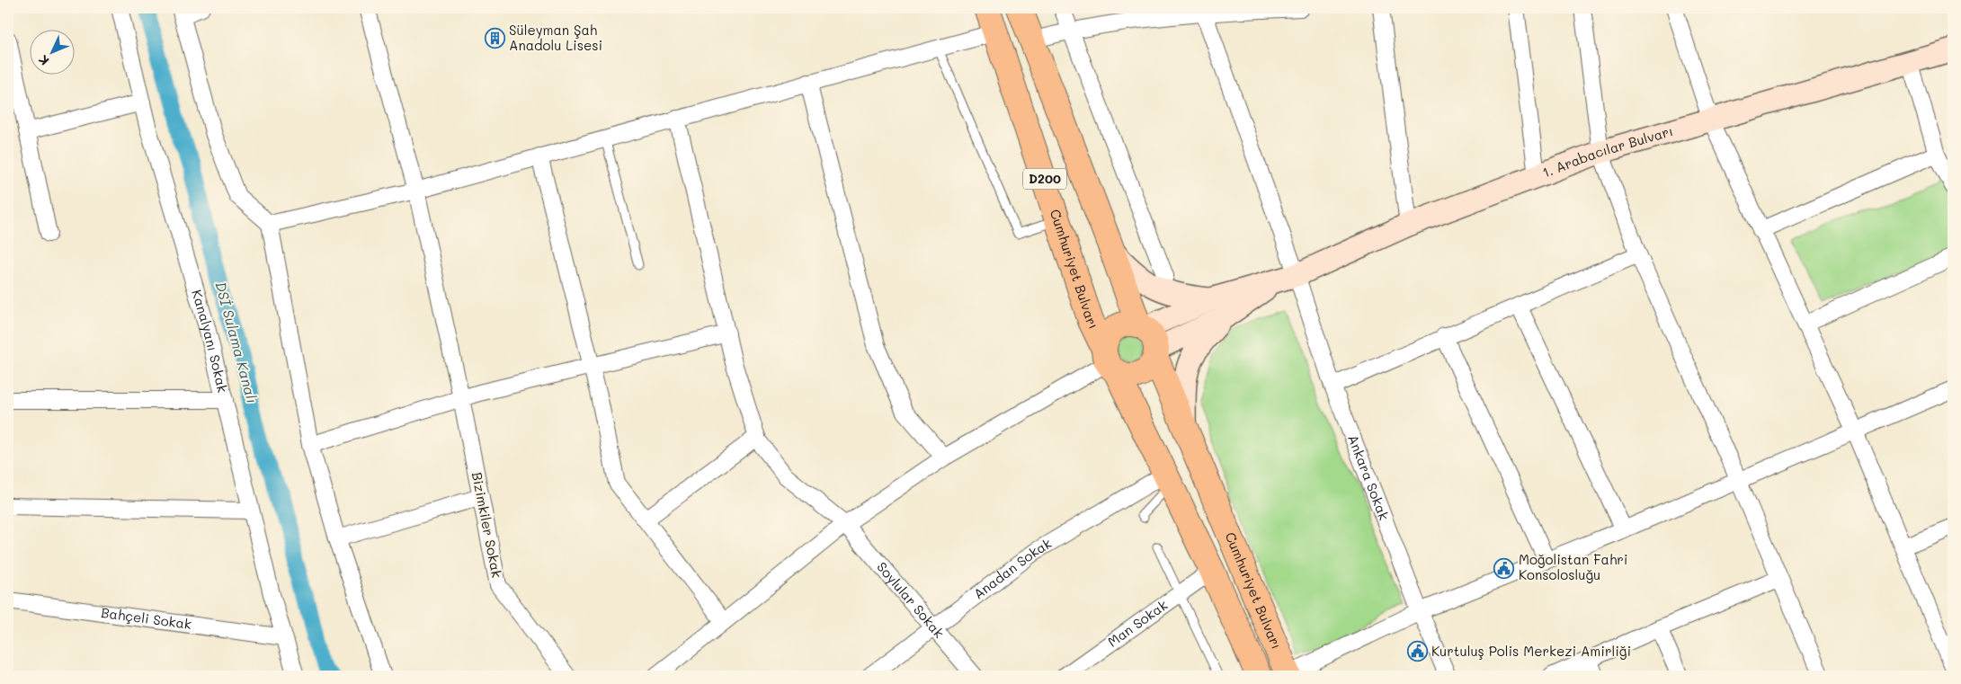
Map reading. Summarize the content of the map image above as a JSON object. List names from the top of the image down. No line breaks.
{"streets":{"main road":["1. Arabacılar Bulvarı","D200","Cumhuriyet Bulvarı"],"street":["Kanalyanı Sokak","Ankara Sokak","Bizimkiler Sokak","Anadan Sokak","Soylular Sokak","Bahçeli Sokak","Man Sokak"]},"crossings":[["1. Arabacılar Bulvarı","Cumhuriyet Bulvarı"],["1. Arabacılar Bulvarı","Ankara Sokak"],["Cumhuriyet Bulvarı","Anadan Sokak"],["Cumhuriyet Bulvarı","Man Sokak"],["Kanalyanı Sokak","Bahçeli Sokak"],["Anadan Sokak","Soylular Sokak"]],"water":["DSİ Sulama Kanalı"],"places":{"building":["Süleyman Şah Anadolu Lisesi"],"public building":["Moğolistan Fahri Konsolosluğu","Kurtuluş Polis Merkezi Amirliği"]},"north":"bottom left"}
